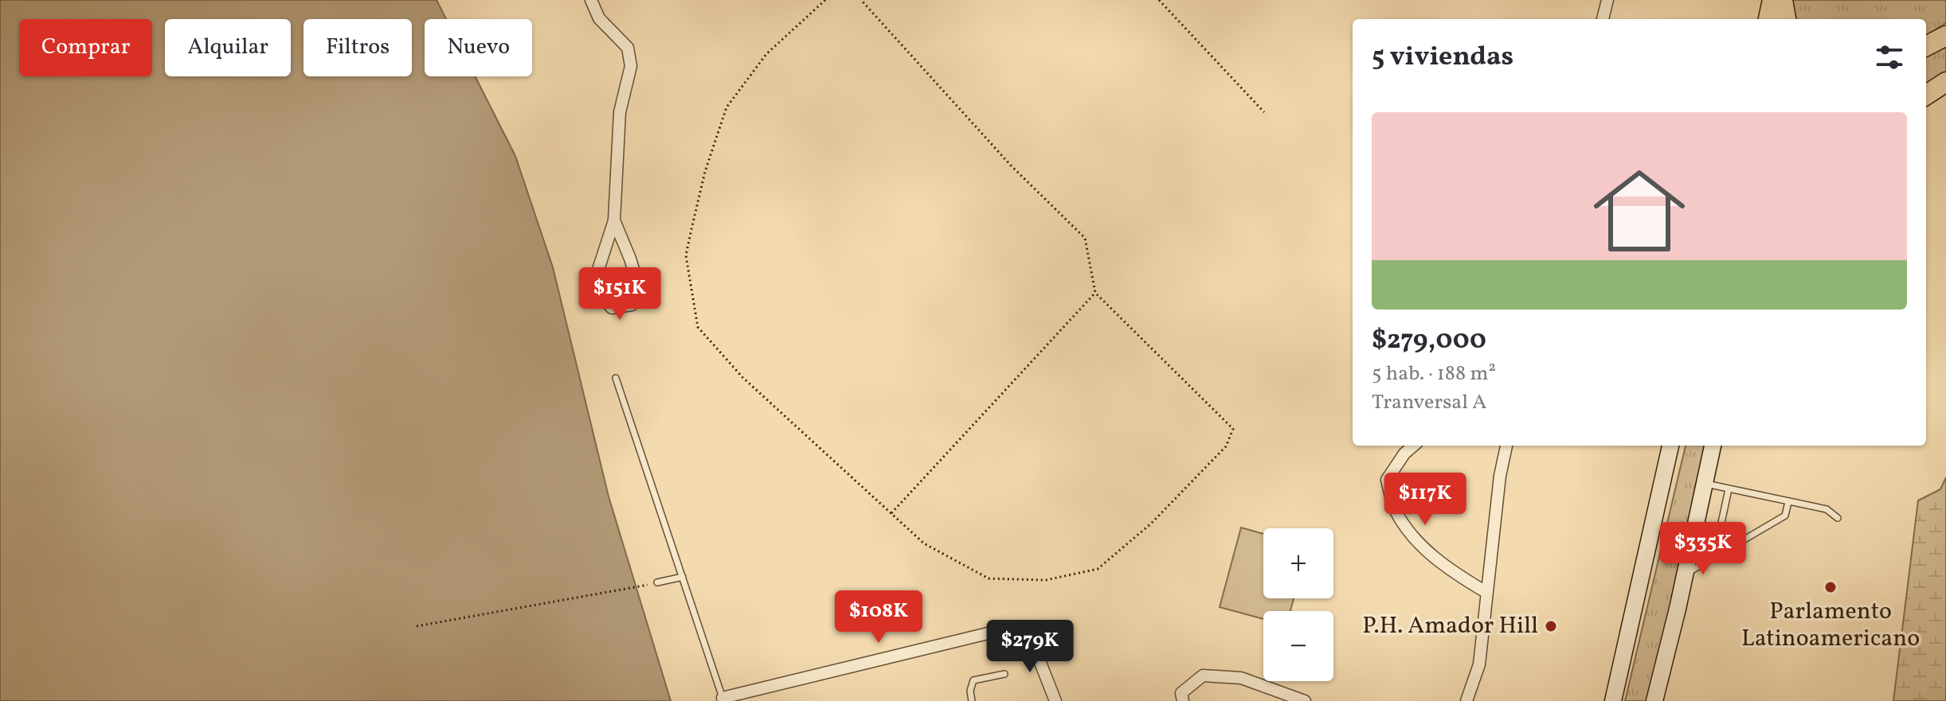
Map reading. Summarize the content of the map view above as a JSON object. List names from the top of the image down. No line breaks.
{"places":["Parlamento Latinoamericano","P.H. Amador Hill"],"page":{"chip":["Comprar","Alquilar","Filtros","Nuevo"],"heading":"5 viviendas","list":[{"name":"$279,000","note":"5 hab. · 188 m² · Tranversal A"}],"price":["$151K","$117K","$335K","$108K","$279K"],"map_buttons":["+","−"]}}
